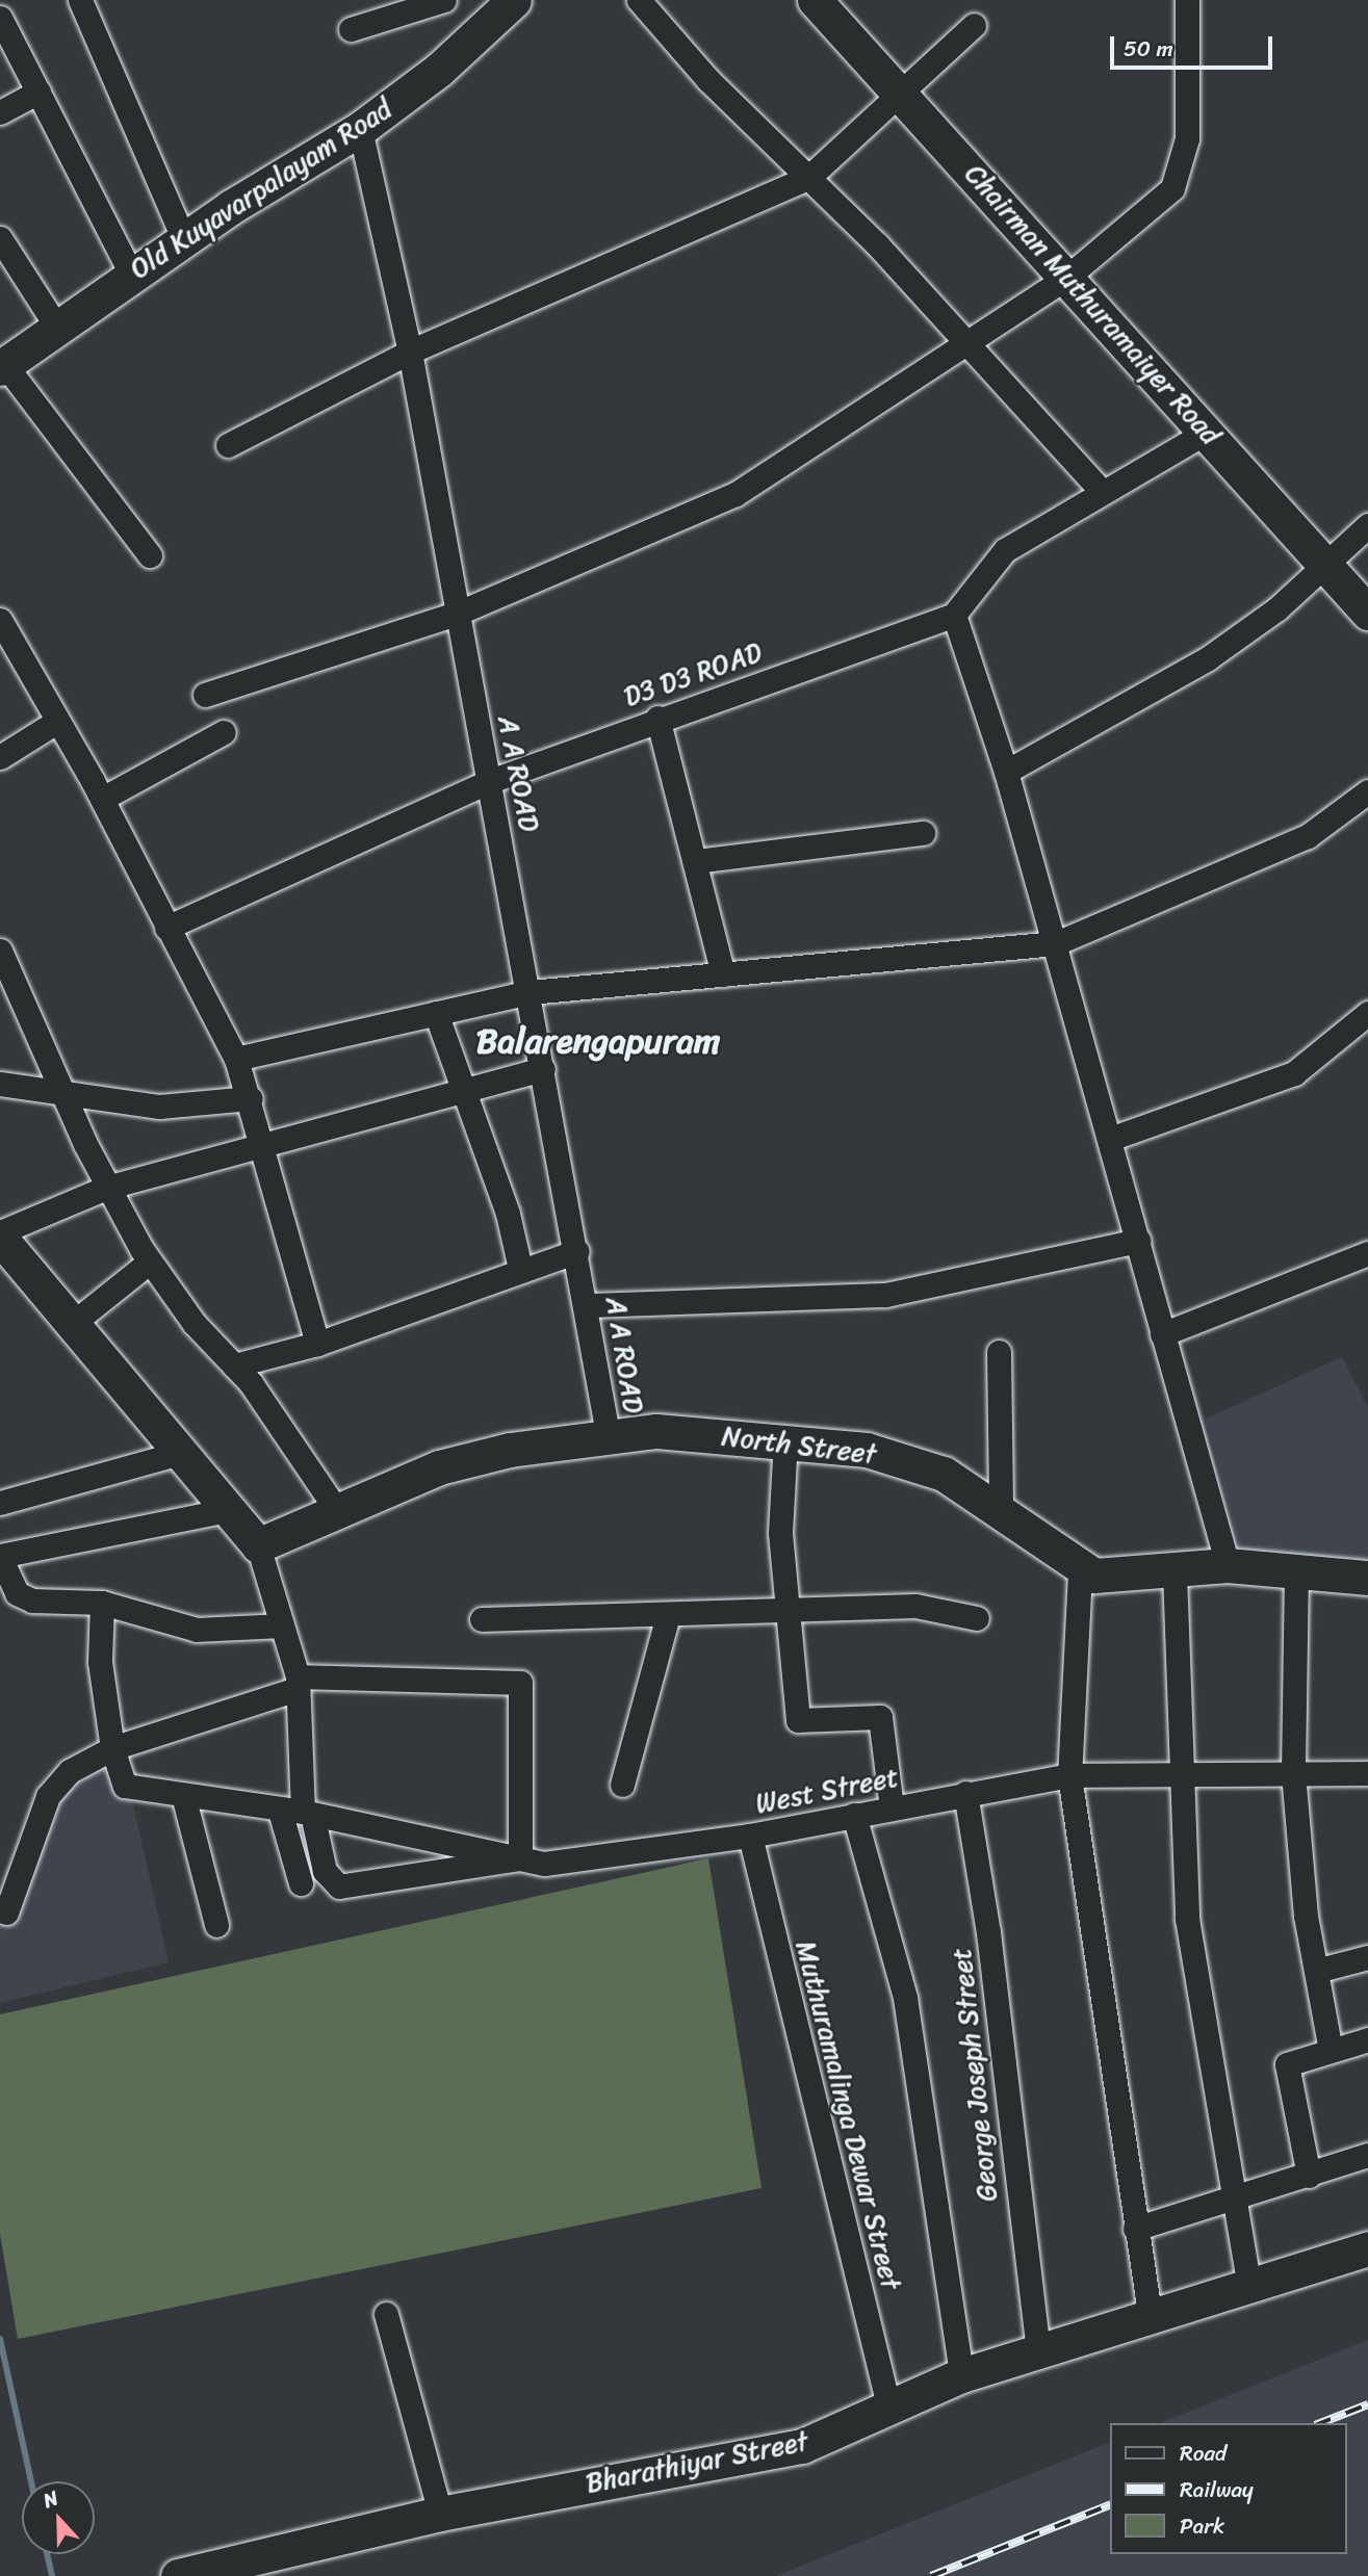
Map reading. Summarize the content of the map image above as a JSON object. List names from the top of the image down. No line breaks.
{"streets":{"street":["Old Kuyavarpalayam Road","Chairman Muthuramaiyer Road","D3 D3 ROAD","A A ROAD","North Street","West Street","George Joseph Street","Muthuramalinga Dewar Street","Bharathiyar Street"]},"crossings":[["Old Kuyavarpalayam Road","A A ROAD"],["D3 D3 ROAD","A A ROAD"],["A A ROAD","North Street"],["West Street","George Joseph Street"],["West Street","Muthuramalinga Dewar Street"],["George Joseph Street","Bharathiyar Street"],["Muthuramalinga Dewar Street","Bharathiyar Street"]],"districts":["Balarengapuram"],"legend":["Road","Railway","Park"],"scale_bar":"50 m","north":"top"}
